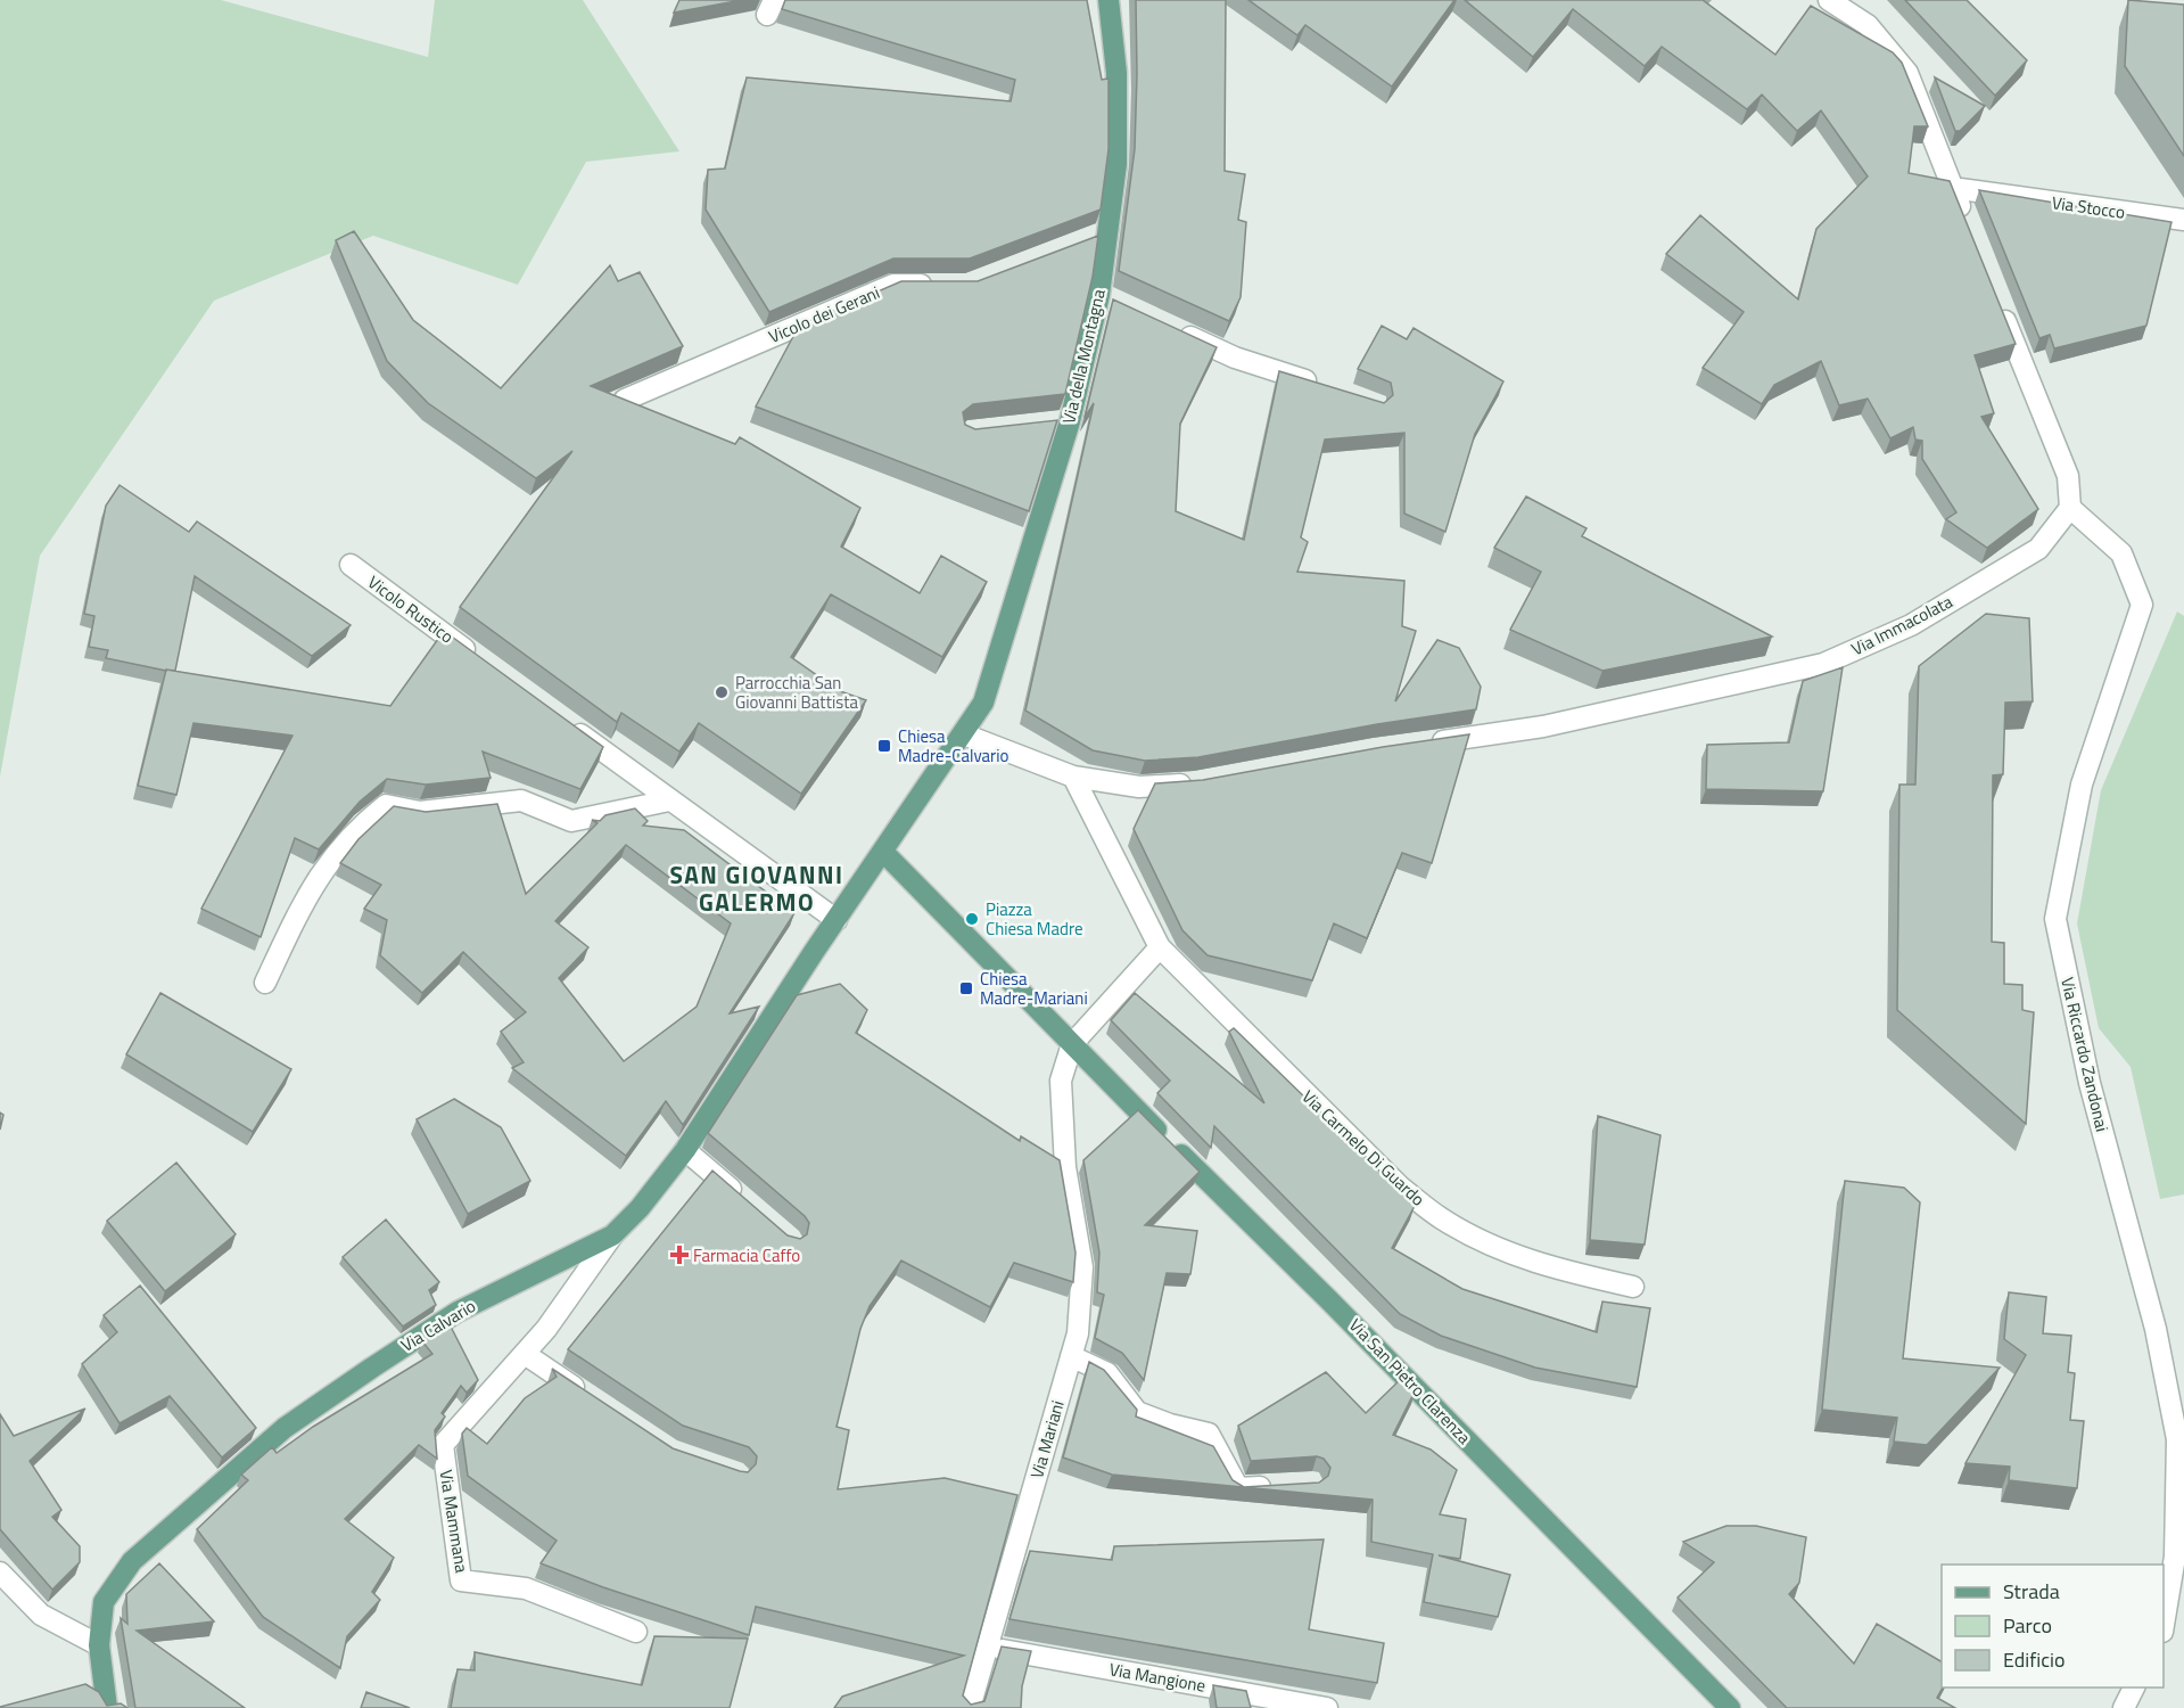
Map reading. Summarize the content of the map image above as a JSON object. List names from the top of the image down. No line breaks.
{"streets":{"main road":["Via della Montagna","Via Calvario","Via San Pietro Clarenza"],"street":["Via Stocco","Vicolo dei Gerani","Vicolo Rustico","Via Immacolata","Via Riccardo Zandonai","Via Carmelo Di Guardo","Via Mariani","Via Mammana","Via Mangione"]},"crossings":[["Via della Montagna","Via Calvario"],["Via della Montagna","Via San Pietro Clarenza"],["Via Immacolata","Via Riccardo Zandonai"],["Via Calvario","Via San Pietro Clarenza"],["Via San Pietro Clarenza","Via Mariani"],["Via Mariani","Via Mangione"]],"districts":["SAN GIOVANNI GALERMO"],"places":{"other":["Parrocchia San Giovanni Battista","Piazza Chiesa Madre"],"transit":["Chiesa Madre-Calvario","Chiesa Madre-Mariani"],"health":["Farmacia Caffo"]},"legend":["Strada","Parco","Edificio"]}
